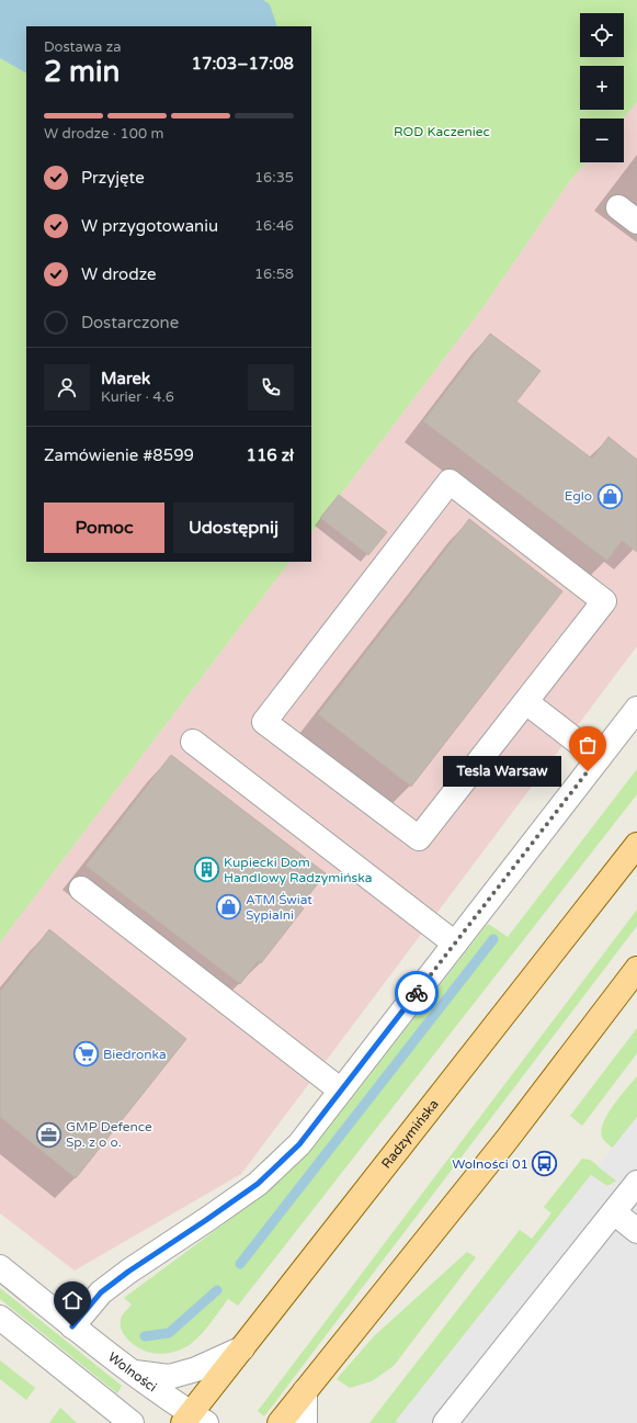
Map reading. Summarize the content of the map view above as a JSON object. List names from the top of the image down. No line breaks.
{"streets":{"main road":["Radzymińska"],"street":["Wolności"]},"crossings":[["Radzymińska","Wolności"]],"parks":["ROD Kaczeniec"],"places":{"shop":["Eglo","ATM Świat Sypialni"],"other":["Tesla Warsaw"],"building":["Kupiecki Dom Handlowy Radzymińska"],"supermarket":["Biedronka"],"office":["GMP Defence Sp. z o o."],"bus stop":["Wolności 01"]},"page":{"map_buttons":["+","−"],"heading":["2 min","Dostawa za","17:03–17:08"],"panel":["Marek","Kurier · 4.6","Zamówienie #8599","116 zł"],"bar":"W drodze · 100 m","list":[["Przyjęte","16:35"],["W przygotowaniu","16:46"],["W drodze","16:58"],"Dostarczone"],"buttons":["Pomoc","Udostępnij"],"bubble":"Tesla Warsaw"}}
